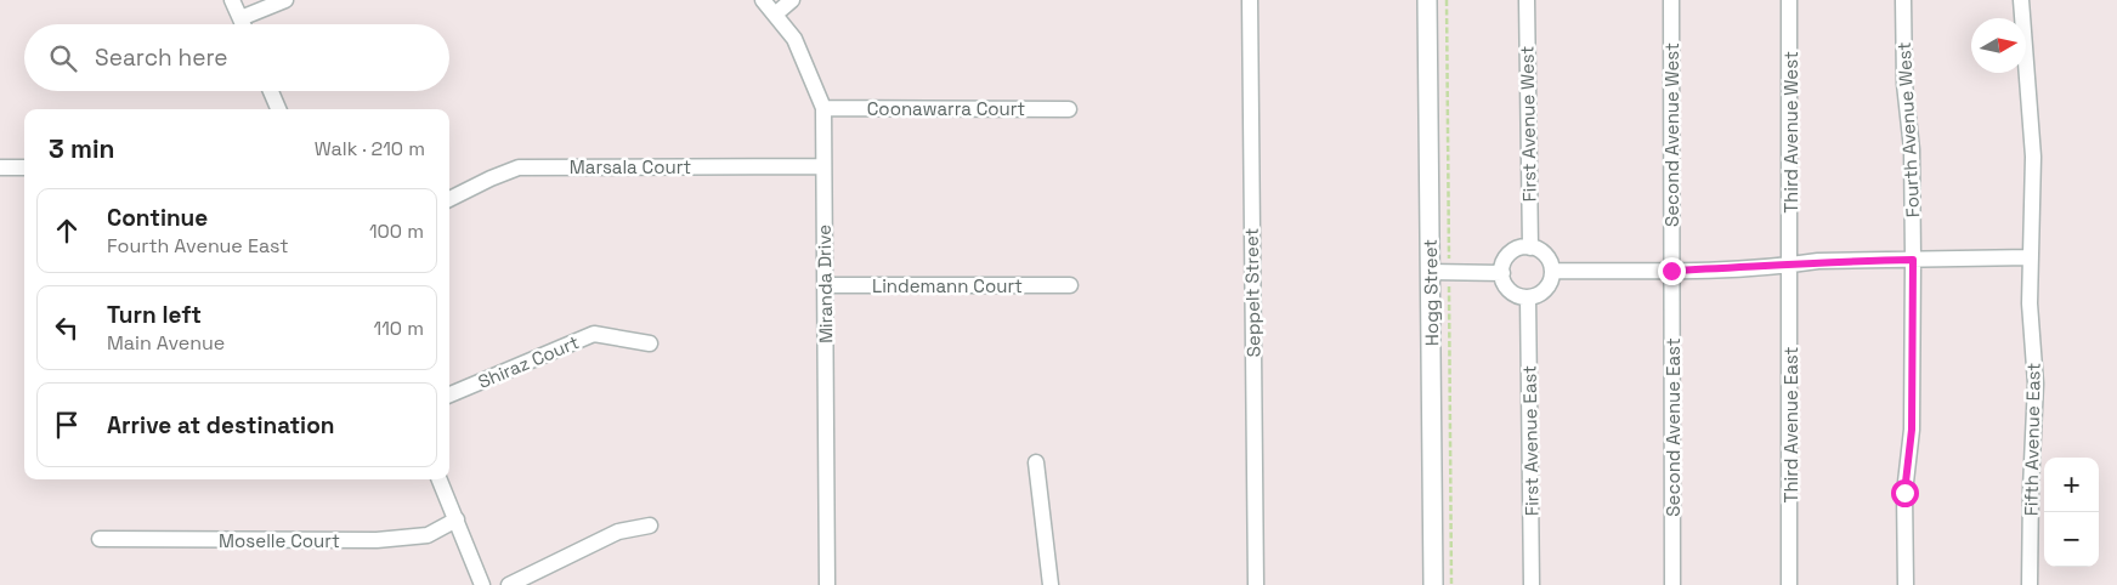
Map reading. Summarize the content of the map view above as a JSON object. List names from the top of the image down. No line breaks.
{"streets":{"street":["Coonawarra Court","First Avenue West","Fourth Avenue West","Third Avenue West","Second Avenue West","Marsala Court","Miranda Drive","Lindemann Court","Seppelt Street","Hogg Street","Shiraz Court","Third Avenue East","Second Avenue East","Fifth Avenue East","First Avenue East","Moselle Court"]},"crossings":[["Coonawarra Court","Miranda Drive"],["First Avenue West","First Avenue East"],["Third Avenue West","Third Avenue East"],["Second Avenue West","Second Avenue East"],["Marsala Court","Miranda Drive"],["Miranda Drive","Lindemann Court"]],"north":"right","page":{"search":"Search here","heading":["3 min","Walk · 210 m"],"list":[["Continue","Fourth Avenue East","100 m"],["Turn left","Main Avenue","110 m"],"Arrive at destination"],"map_buttons":["+","−"]}}
